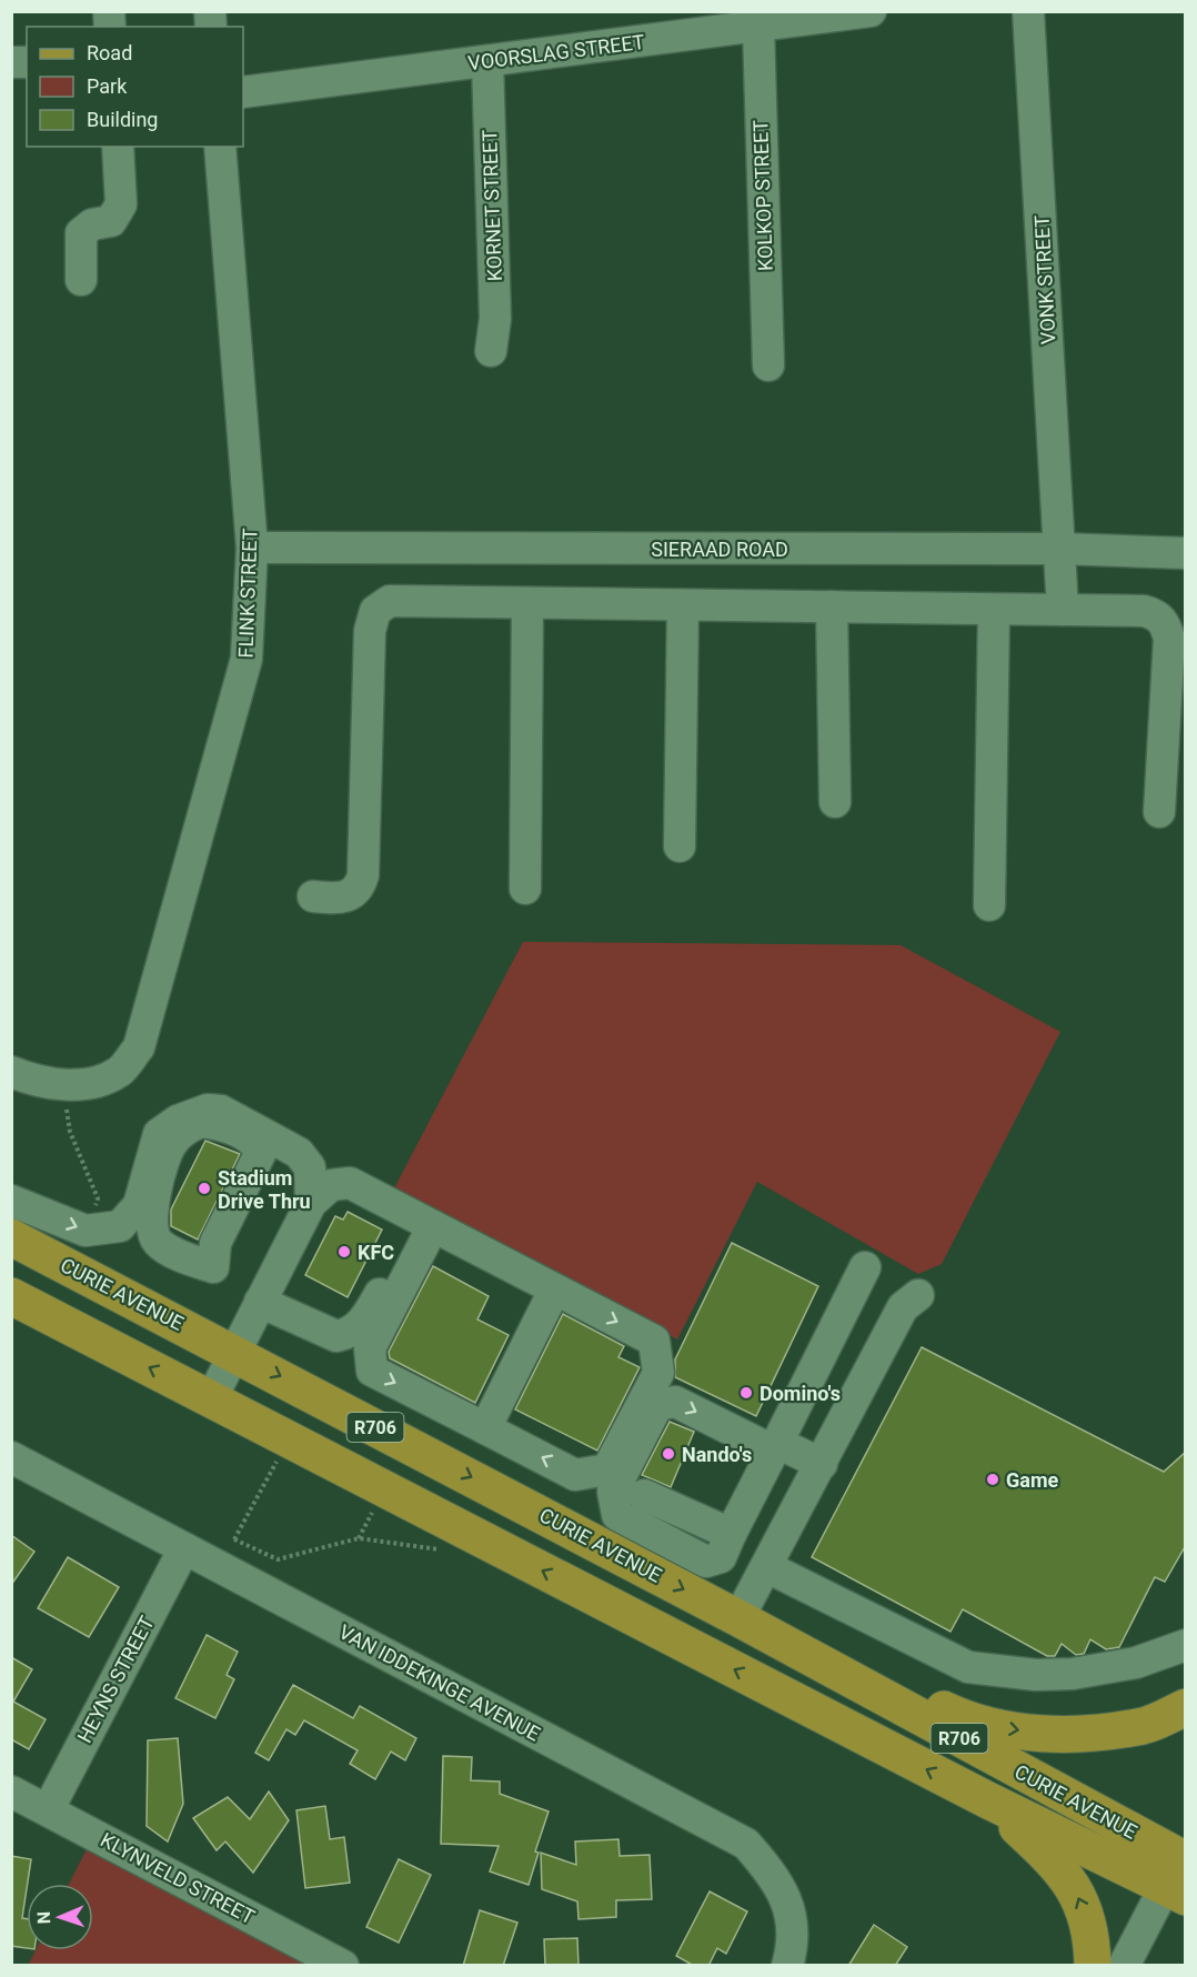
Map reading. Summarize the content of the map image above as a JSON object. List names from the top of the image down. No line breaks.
{"streets":{"main road":["CURIE AVENUE","R706"],"street":["VOORSLAG STREET","KOLKOP STREET","KORNET STREET","VONK STREET","SIERAAD ROAD","FLINK STREET","HEYNS STREET","VAN IDDEKINGE AVENUE","KLYNVELD STREET"]},"crossings":[["VOORSLAG STREET","KOLKOP STREET"],["VOORSLAG STREET","KORNET STREET"],["VONK STREET","SIERAAD ROAD"],["SIERAAD ROAD","FLINK STREET"],["HEYNS STREET","VAN IDDEKINGE AVENUE"],["HEYNS STREET","KLYNVELD STREET"]],"places":["Stadium Drive Thru","KFC","Domino's","Nando's","Game"],"legend":["Road","Park","Building"],"north":"left"}
